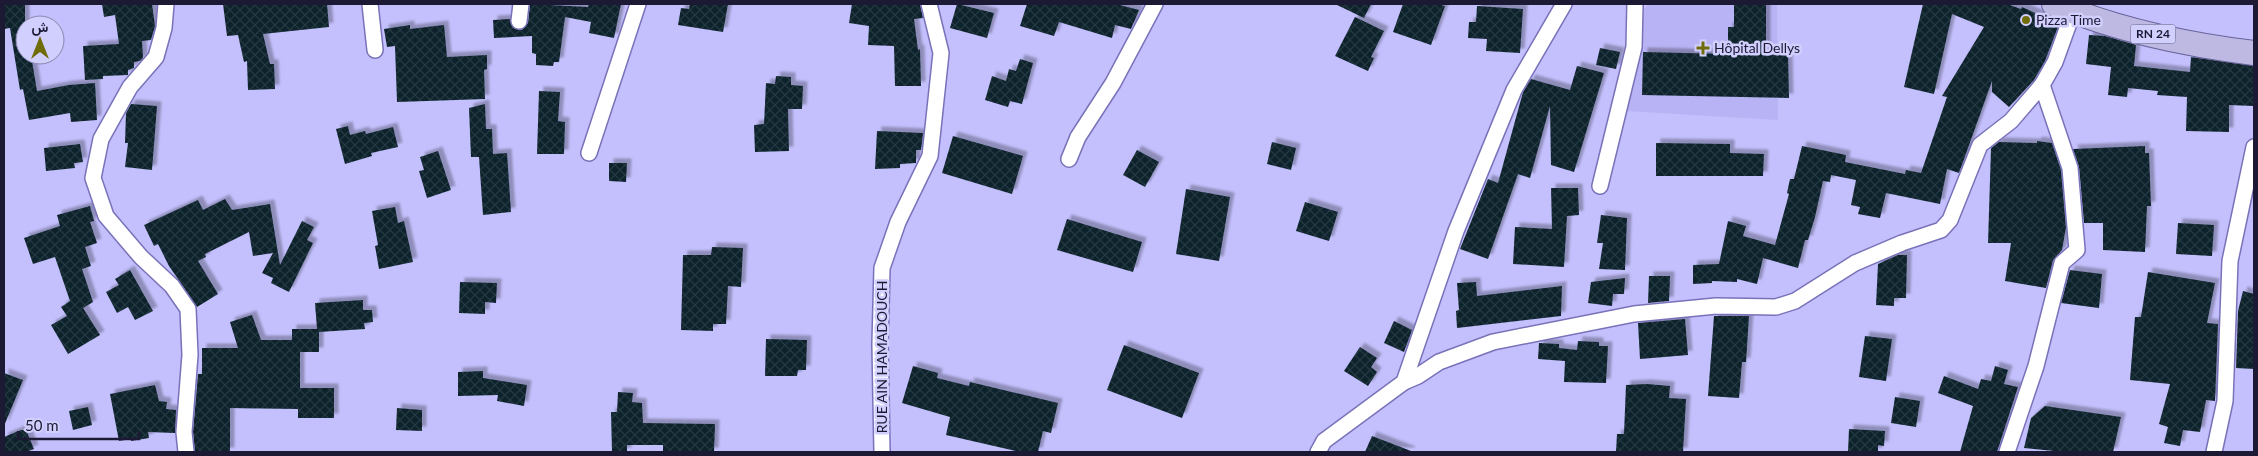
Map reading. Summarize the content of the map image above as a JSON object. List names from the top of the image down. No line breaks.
{"streets":{"main road":["RN 24"],"street":["RUE AIN HAMADOUCH"]},"places":{"other":["Pizza Time"],"health":["Hôpital Dellys"]},"scale_bar":"50 m","north":"top"}
